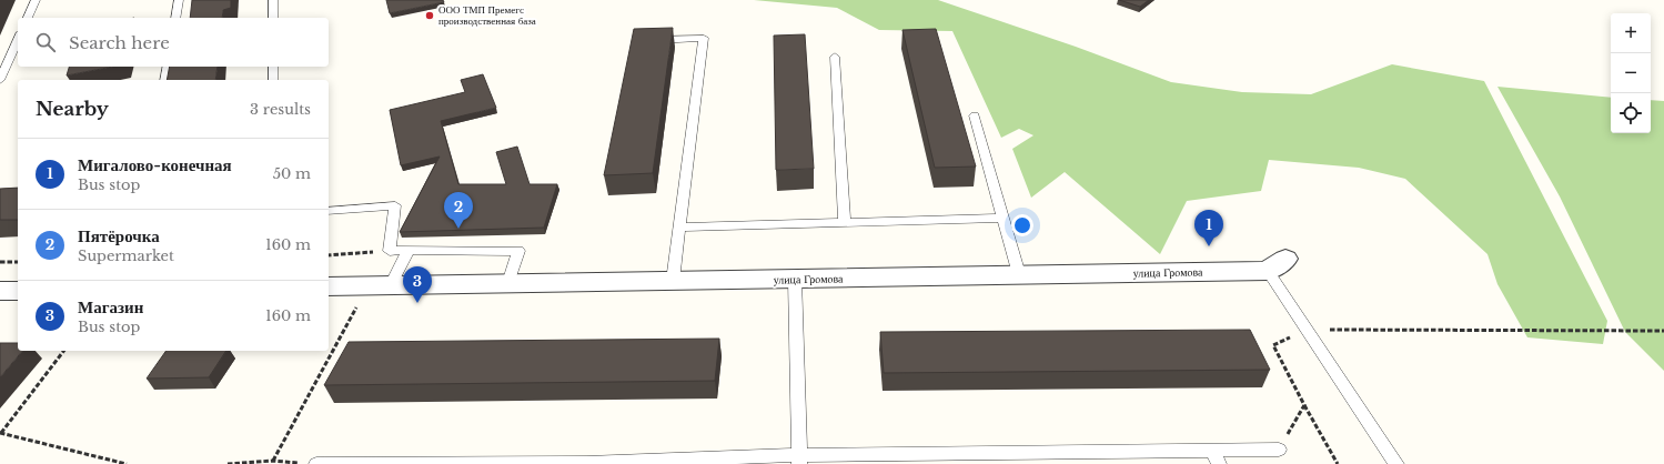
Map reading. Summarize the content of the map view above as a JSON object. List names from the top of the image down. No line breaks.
{"streets":{"street":["улица Громова"]},"places":["ООО ТМП Премегс производственная база"],"page":{"map_buttons":["+","−"],"search":"Search here","heading":["Nearby","3 results"],"list":[{"mark":"1","name":"Мигалово-конечная","note":"Bus stop","value":"50 m"},{"mark":"2","name":"Пятёрочка","note":"Supermarket","value":"160 m"},{"mark":"3","name":"Магазин","note":"Bus stop","value":"160 m"}],"pins":["2","1","3"]}}
